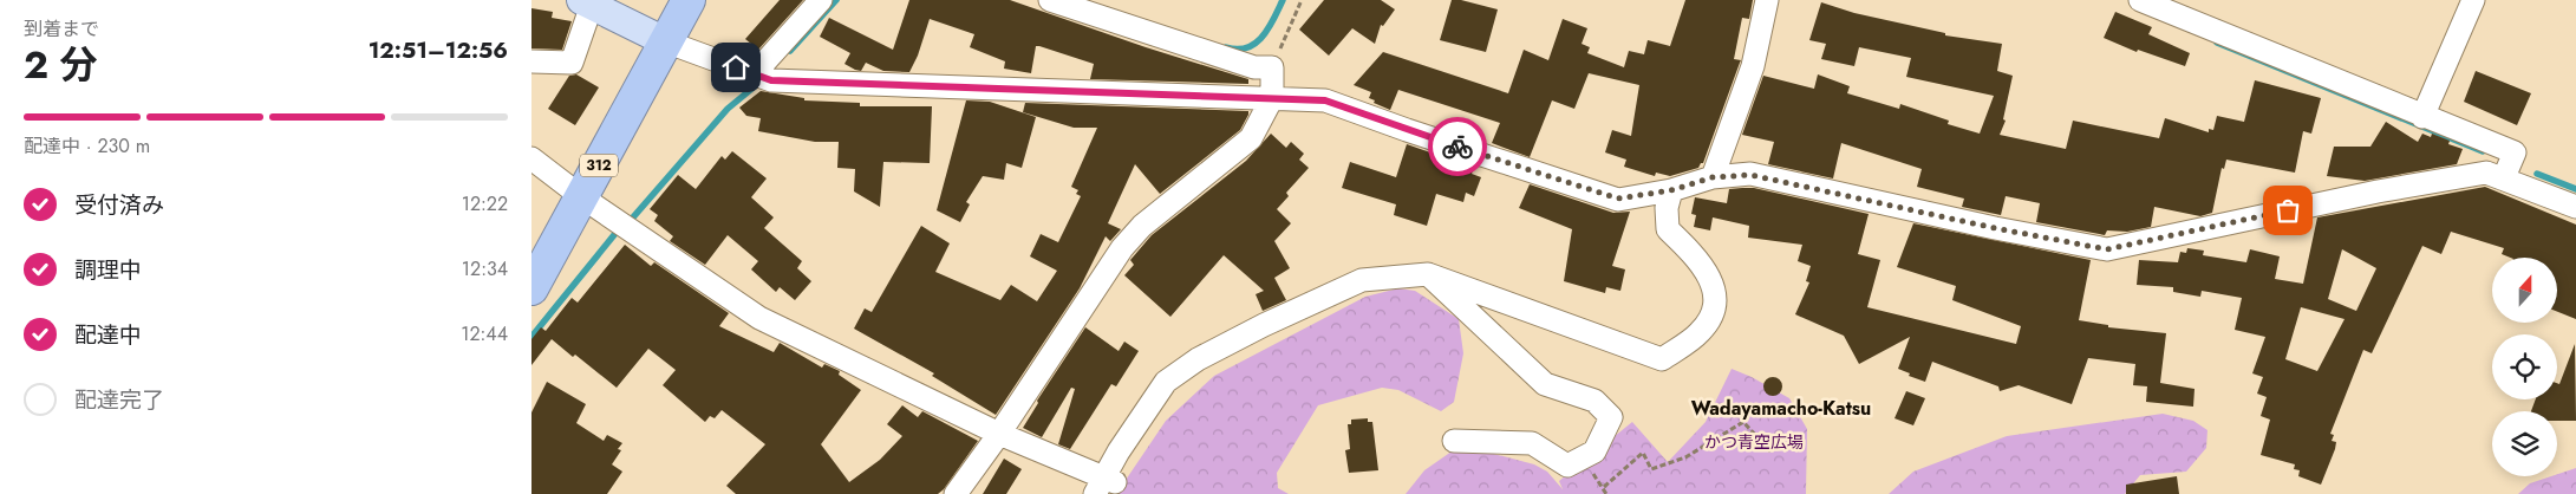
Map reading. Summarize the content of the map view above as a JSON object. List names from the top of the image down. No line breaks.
{"streets":{"highway":["312"]},"districts":["Wadayamacho-Katsu"],"parks":["かつ青空広場"],"north":"top","page":{"heading":["2 分","到着まで","12:51–12:56"],"bar":"配達中 · 230 m","list":[["受付済み","12:22"],["調理中","12:34"],["配達中","12:44"],"配達完了"]}}
